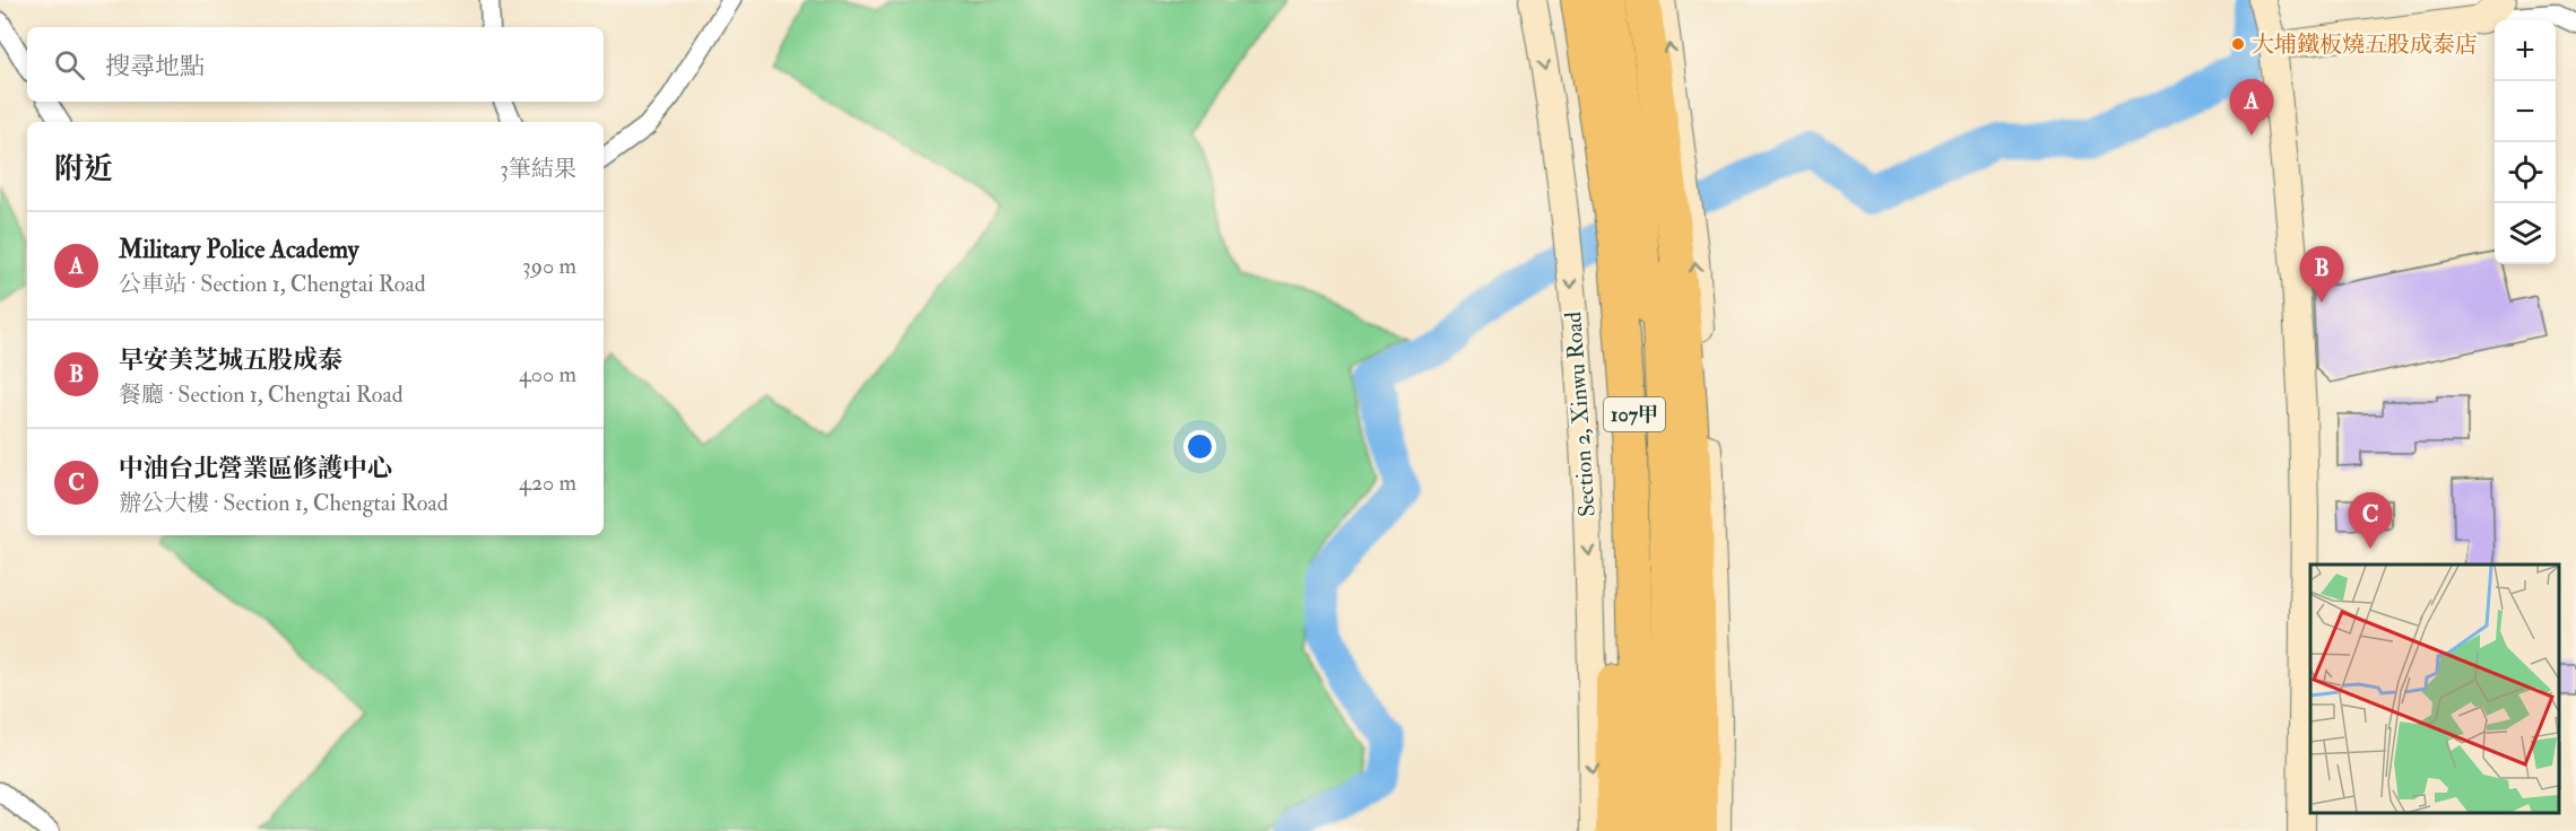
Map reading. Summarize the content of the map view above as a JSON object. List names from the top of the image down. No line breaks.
{"streets":{"main road":["Section 2, Xinwu Road","107甲"]},"places":["大埔鐵板燒五股成泰店"],"page":{"map_buttons":["+","−"],"search":"搜尋地點","pins":["A","B","C"],"heading":["附近","3筆結果"],"list":[{"mark":"A","name":"Military Police Academy","note":"公車站 · Section 1, Chengtai Road","value":"390 m"},{"mark":"B","name":"早安美芝城五股成泰","note":"餐廳 · Section 1, Chengtai Road","value":"400 m"},{"mark":"C","name":"中油台北營業區修護中心","note":"辦公大樓 · Section 1, Chengtai Road","value":"420 m"}]}}
